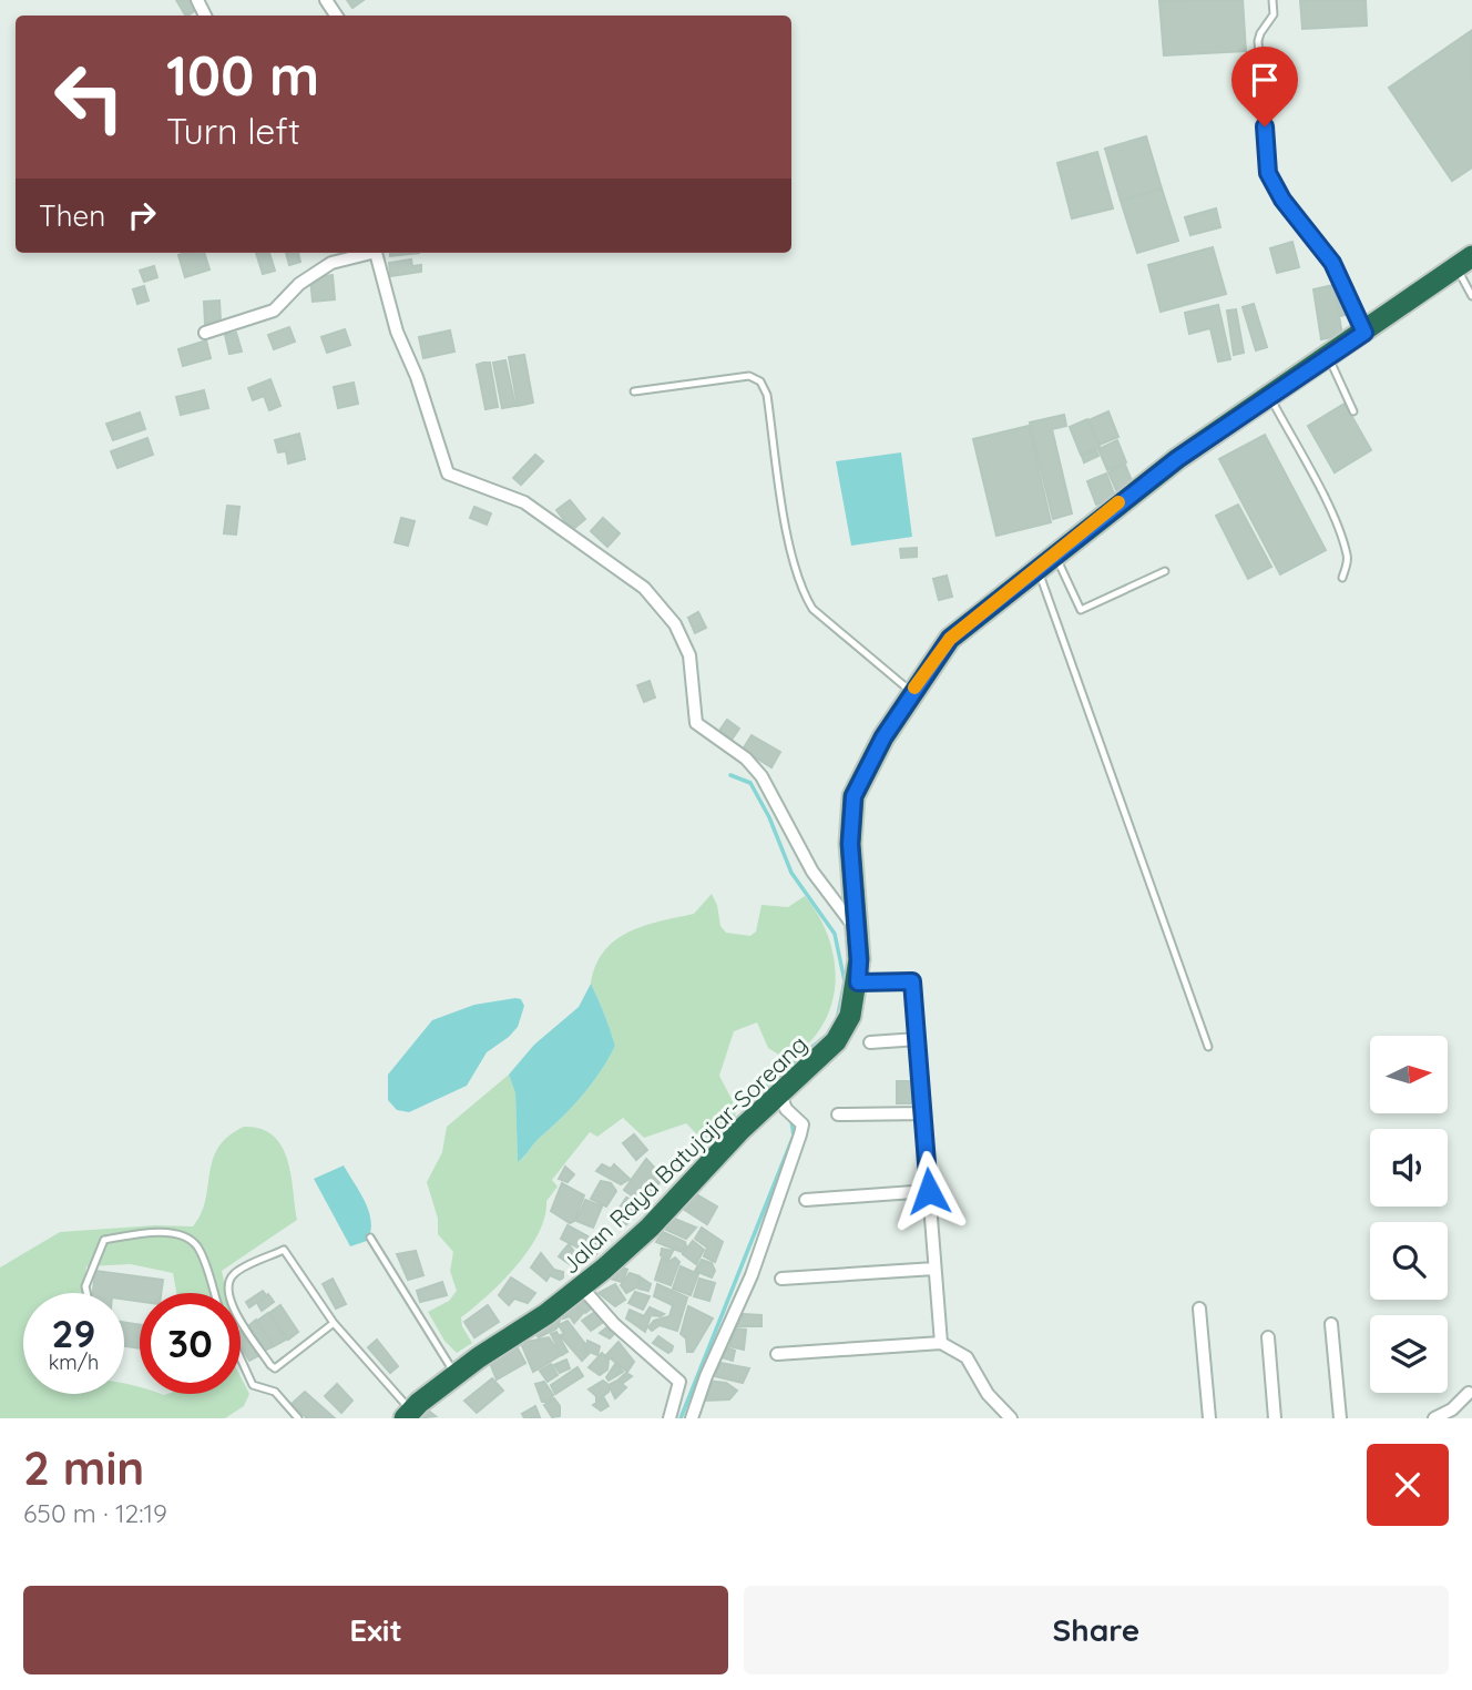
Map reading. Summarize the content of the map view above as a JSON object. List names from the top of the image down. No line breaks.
{"streets":{"highway":["Jalan Raya Batujajar-Soreang"]},"north":"right","page":{"turn":["100 m","Turn left"],"then":"Then","speed":"29 km/h","limit":"30","heading":["2 min","650 m · 12:19"],"buttons":["Exit","Share"]}}
